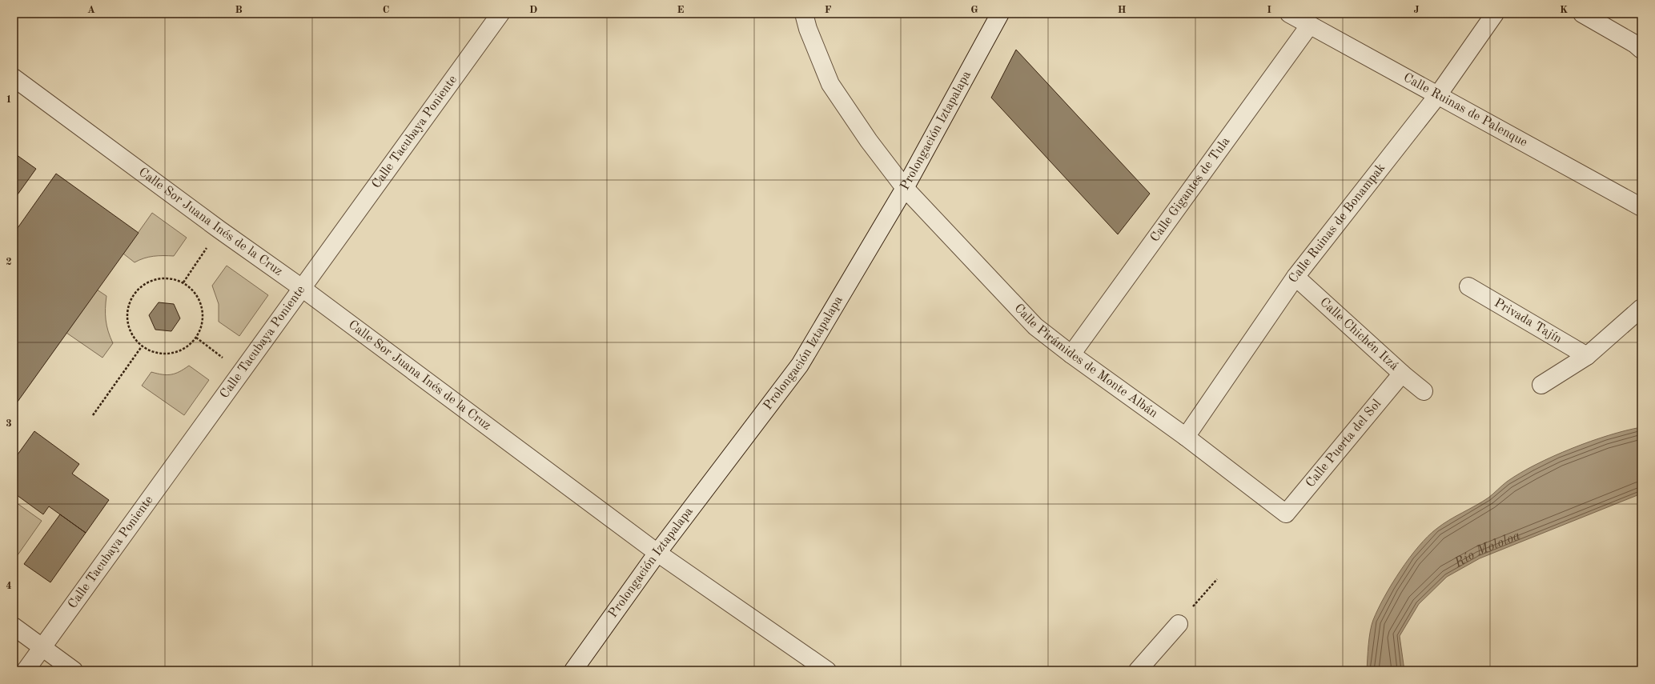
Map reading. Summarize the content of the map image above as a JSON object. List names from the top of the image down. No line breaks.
{"streets":{"street":["Calle Ruinas de Palenque","Prolongación Iztapalapa","Calle Tacubaya Poniente","Calle Gigantes de Tula","Calle Sor Juana Inés de la Cruz","Calle Ruinas de Bonampak","Privada Tajín","Calle Chichén Itzá","Calle Pirámides de Monte Albán","Calle Puerta del Sol"]},"crossings":[["Calle Ruinas de Palenque","Calle Gigantes de Tula"],["Calle Ruinas de Palenque","Calle Ruinas de Bonampak"],["Prolongación Iztapalapa","Calle Sor Juana Inés de la Cruz"],["Prolongación Iztapalapa","Calle Pirámides de Monte Albán"],["Calle Tacubaya Poniente","Calle Sor Juana Inés de la Cruz"],["Calle Gigantes de Tula","Calle Pirámides de Monte Albán"],["Calle Ruinas de Bonampak","Calle Chichén Itzá"],["Calle Ruinas de Bonampak","Calle Pirámides de Monte Albán"],["Calle Chichén Itzá","Calle Puerta del Sol"],["Calle Pirámides de Monte Albán","Calle Puerta del Sol"]],"water":["Río Mololoa"],"grid":{"columns":["A","B","C","D","E","F","G","H","I","J","K"],"rows":["1","2","3","4"]}}
